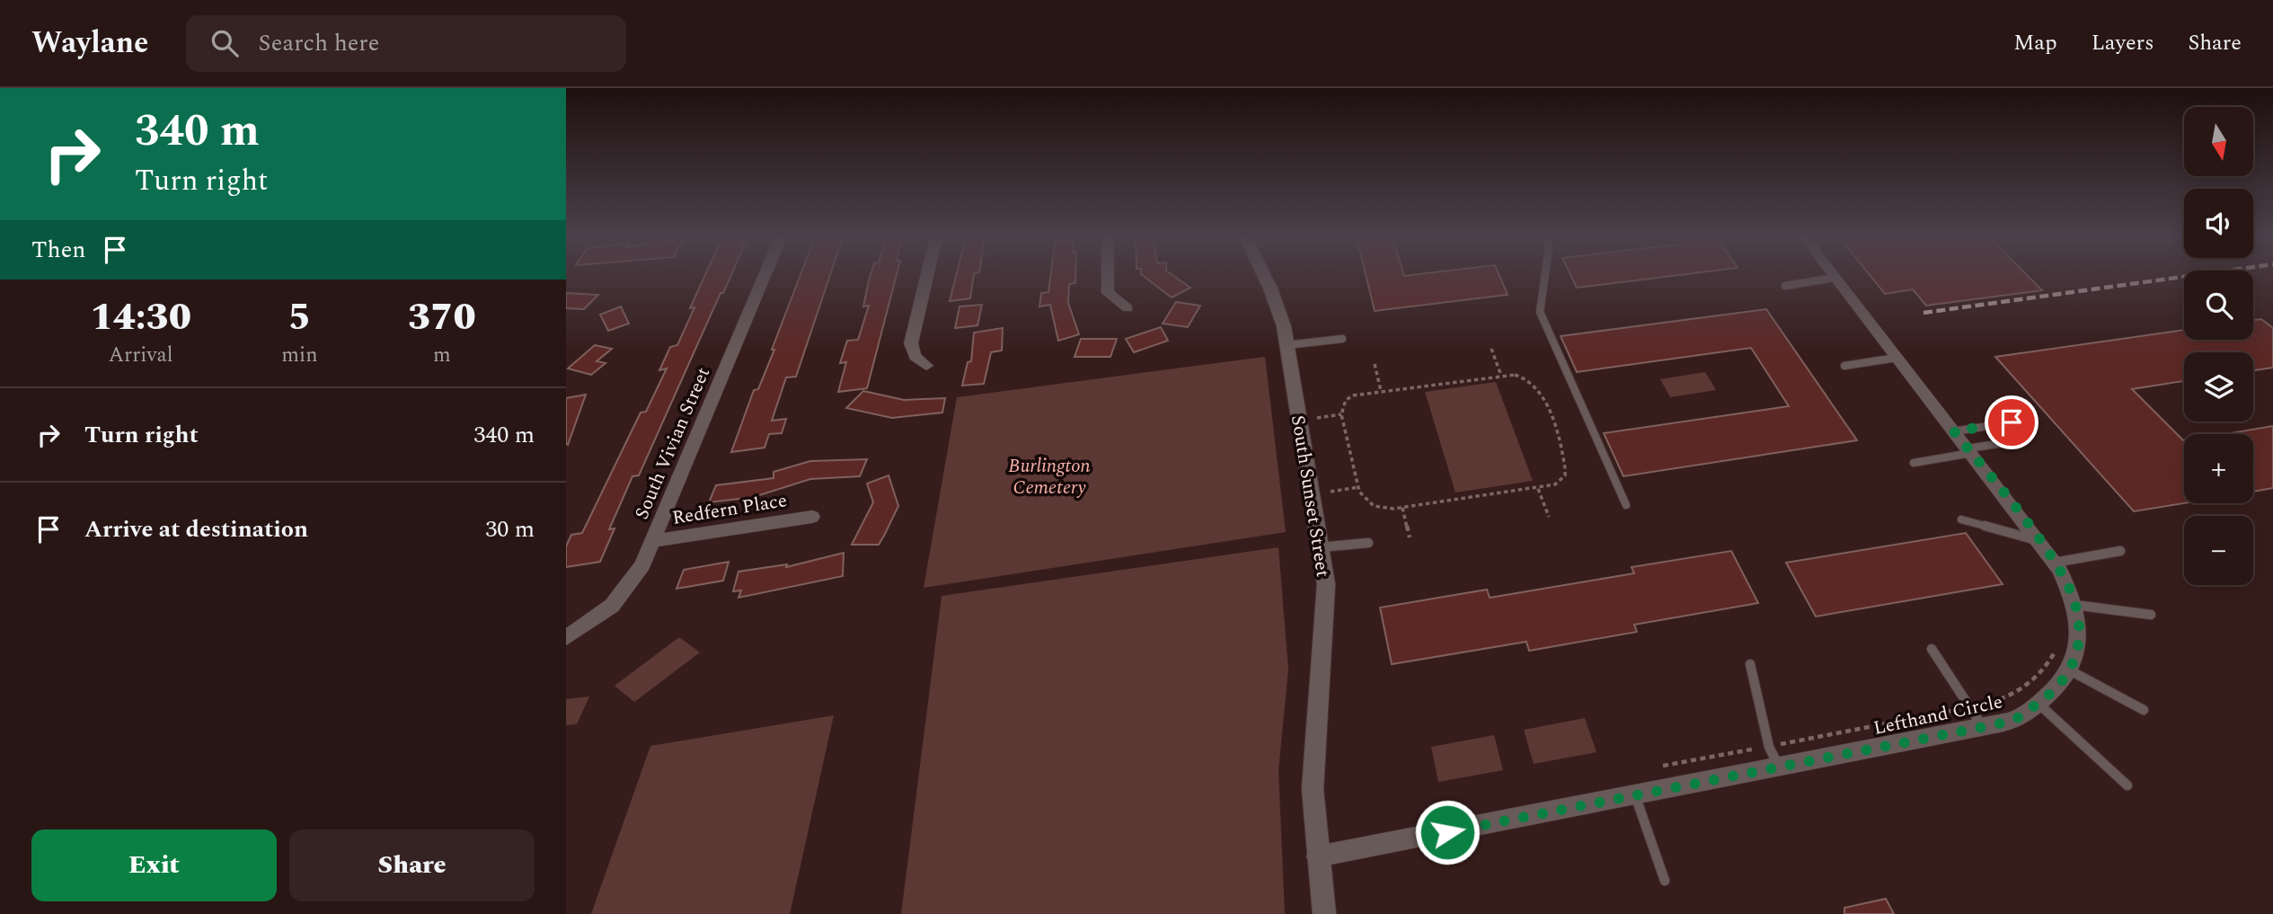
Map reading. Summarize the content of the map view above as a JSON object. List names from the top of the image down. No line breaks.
{"streets":{"street":["South Vivian Street","South Sunset Street","Redfern Place","Lefthand Circle"]},"crossings":[["South Vivian Street","Redfern Place"],["South Sunset Street","Lefthand Circle"]],"parks":["Burlington Cemetery"],"north":"bottom","page":{"header":"Waylane","search":"Search here","nav":["Map","Layers","Share"],"turn":["340 m","Turn right"],"map_buttons":["+","−"],"then":"Then","eta":["14:30","Arrival","5","min","370","m"],"list":[{"name":"Turn right","value":"340 m"},{"name":"Arrive at destination","value":"30 m"}],"buttons":["Exit","Share"]}}
